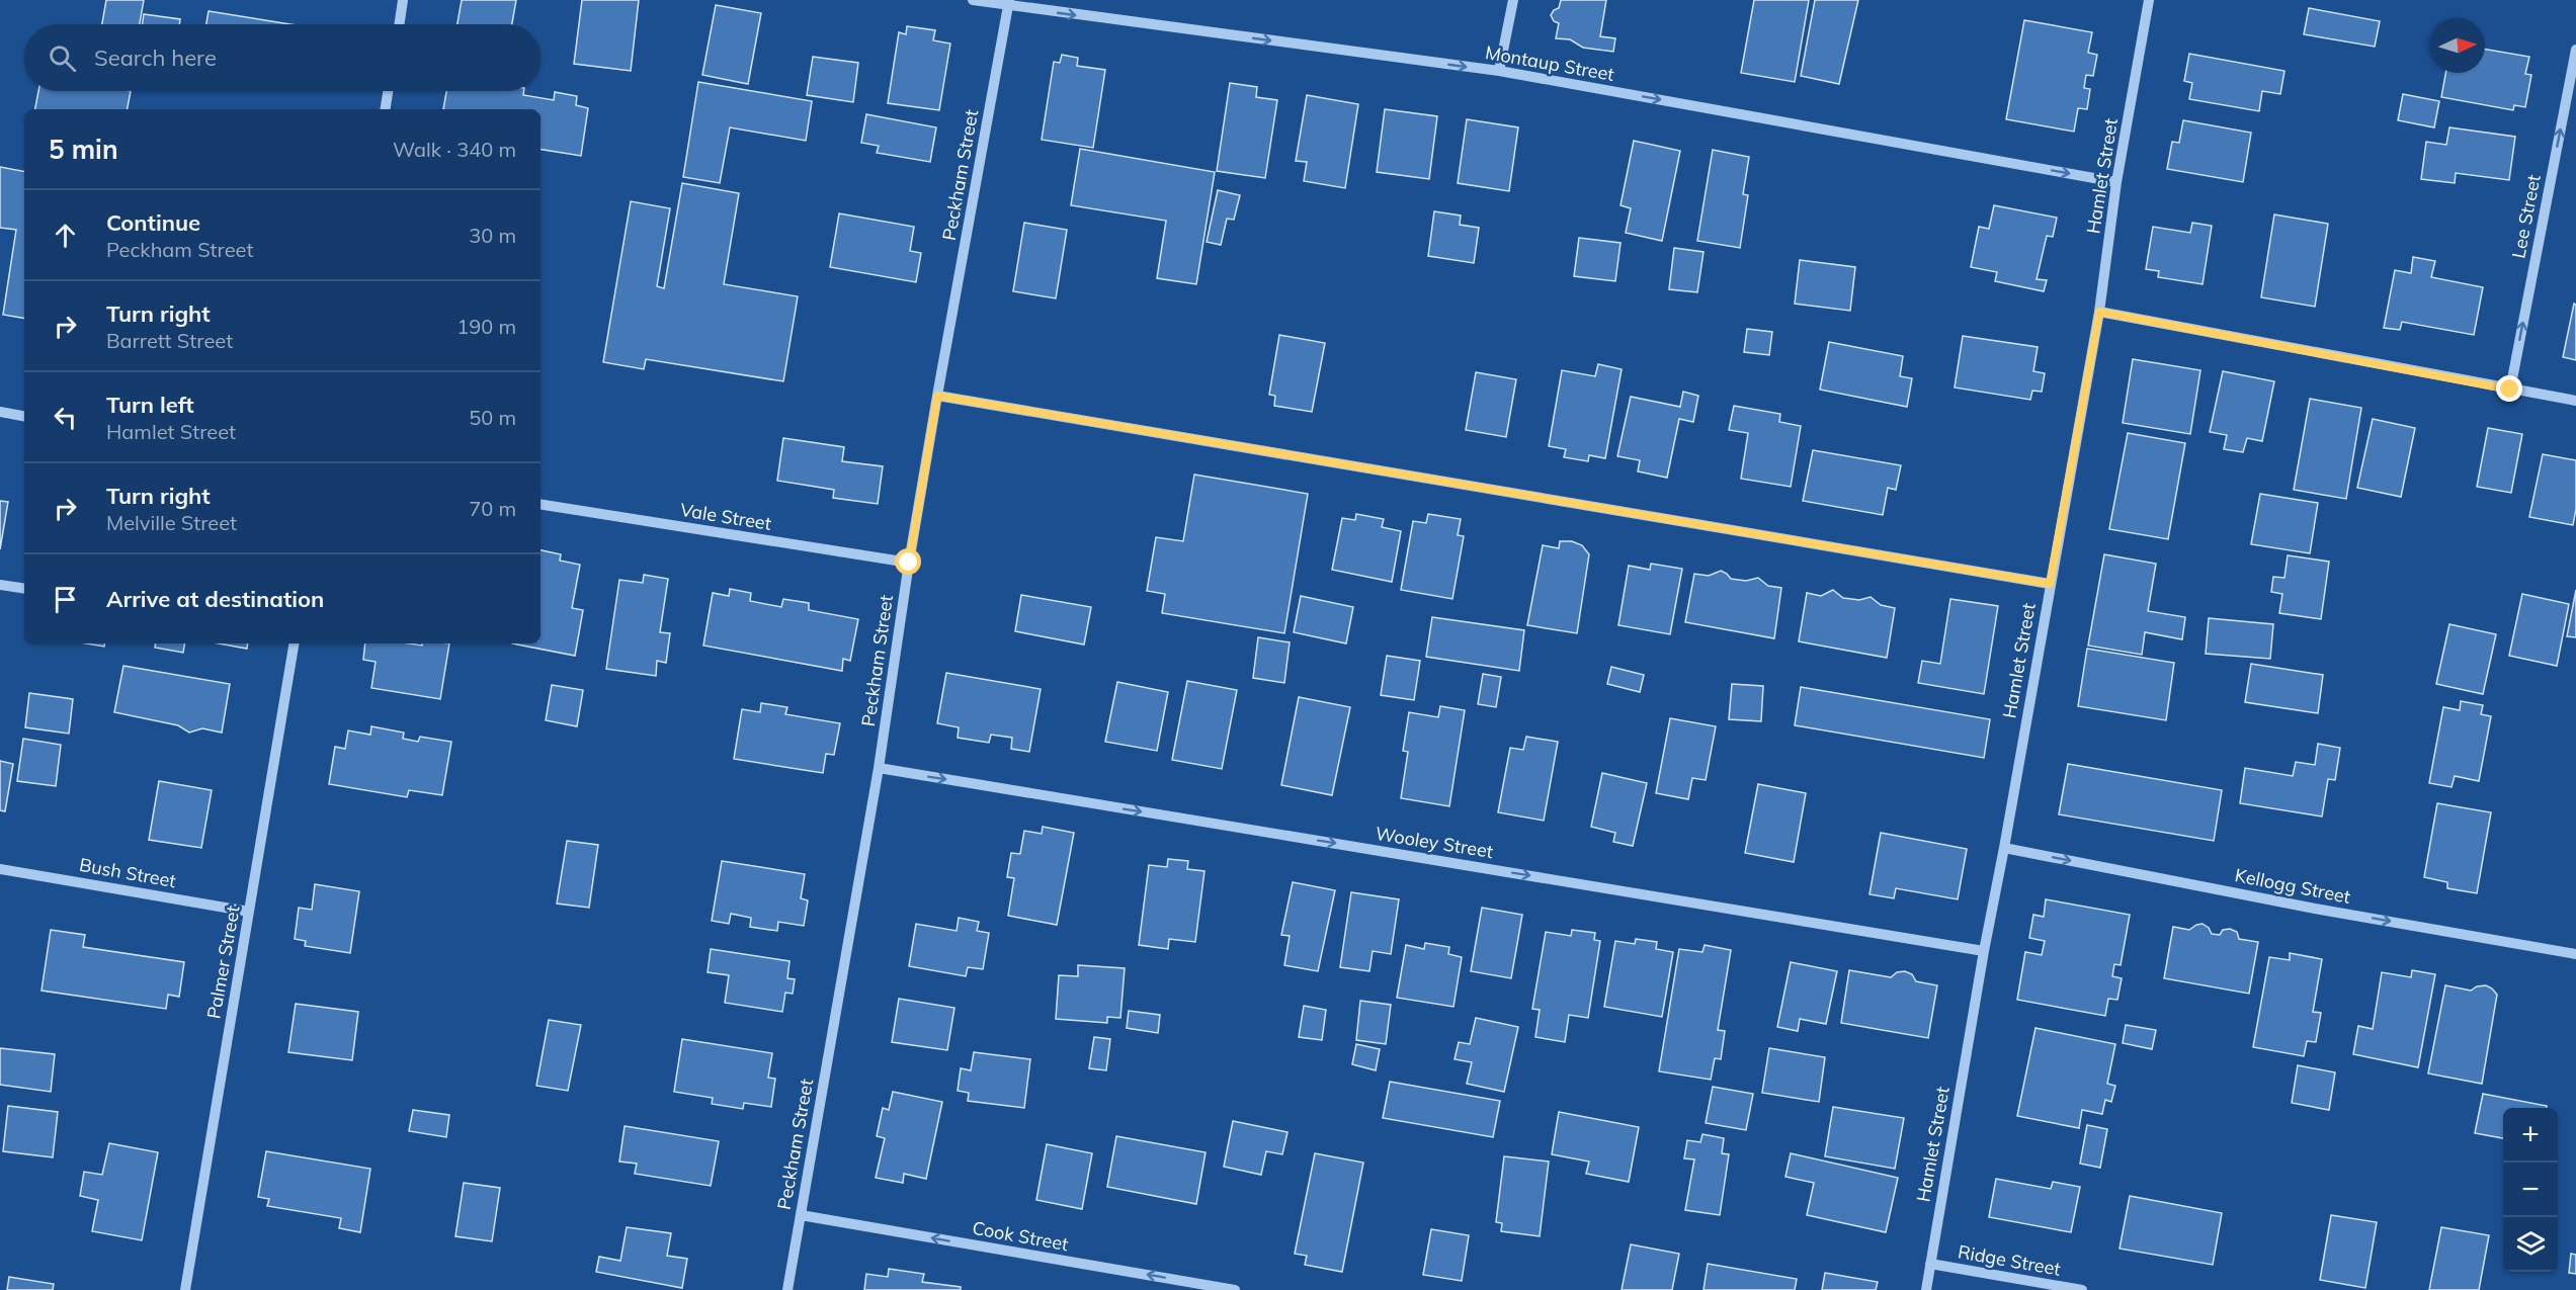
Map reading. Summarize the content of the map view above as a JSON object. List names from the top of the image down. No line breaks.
{"streets":{"street":["Montaup Street","Peckham Street","Hamlet Street","Lee Street","Vale Street","Wooley Street","Bush Street","Kellogg Street","Palmer Street","Cook Street","Ridge Street"]},"crossings":[["Montaup Street","Peckham Street"],["Montaup Street","Hamlet Street"],["Peckham Street","Vale Street"],["Peckham Street","Wooley Street"],["Peckham Street","Cook Street"],["Hamlet Street","Wooley Street"],["Hamlet Street","Kellogg Street"],["Hamlet Street","Ridge Street"],["Bush Street","Palmer Street"]],"one_way":["Montaup Street","Lee Street","Wooley Street","Kellogg Street","Cook Street"],"north":"right","page":{"search":"Search here","heading":["5 min","Walk · 340 m"],"list":[["Continue","Peckham Street","30 m"],["Turn right","Barrett Street","190 m"],["Turn left","Hamlet Street","50 m"],["Turn right","Melville Street","70 m"],"Arrive at destination"],"map_buttons":["+","−"]}}
